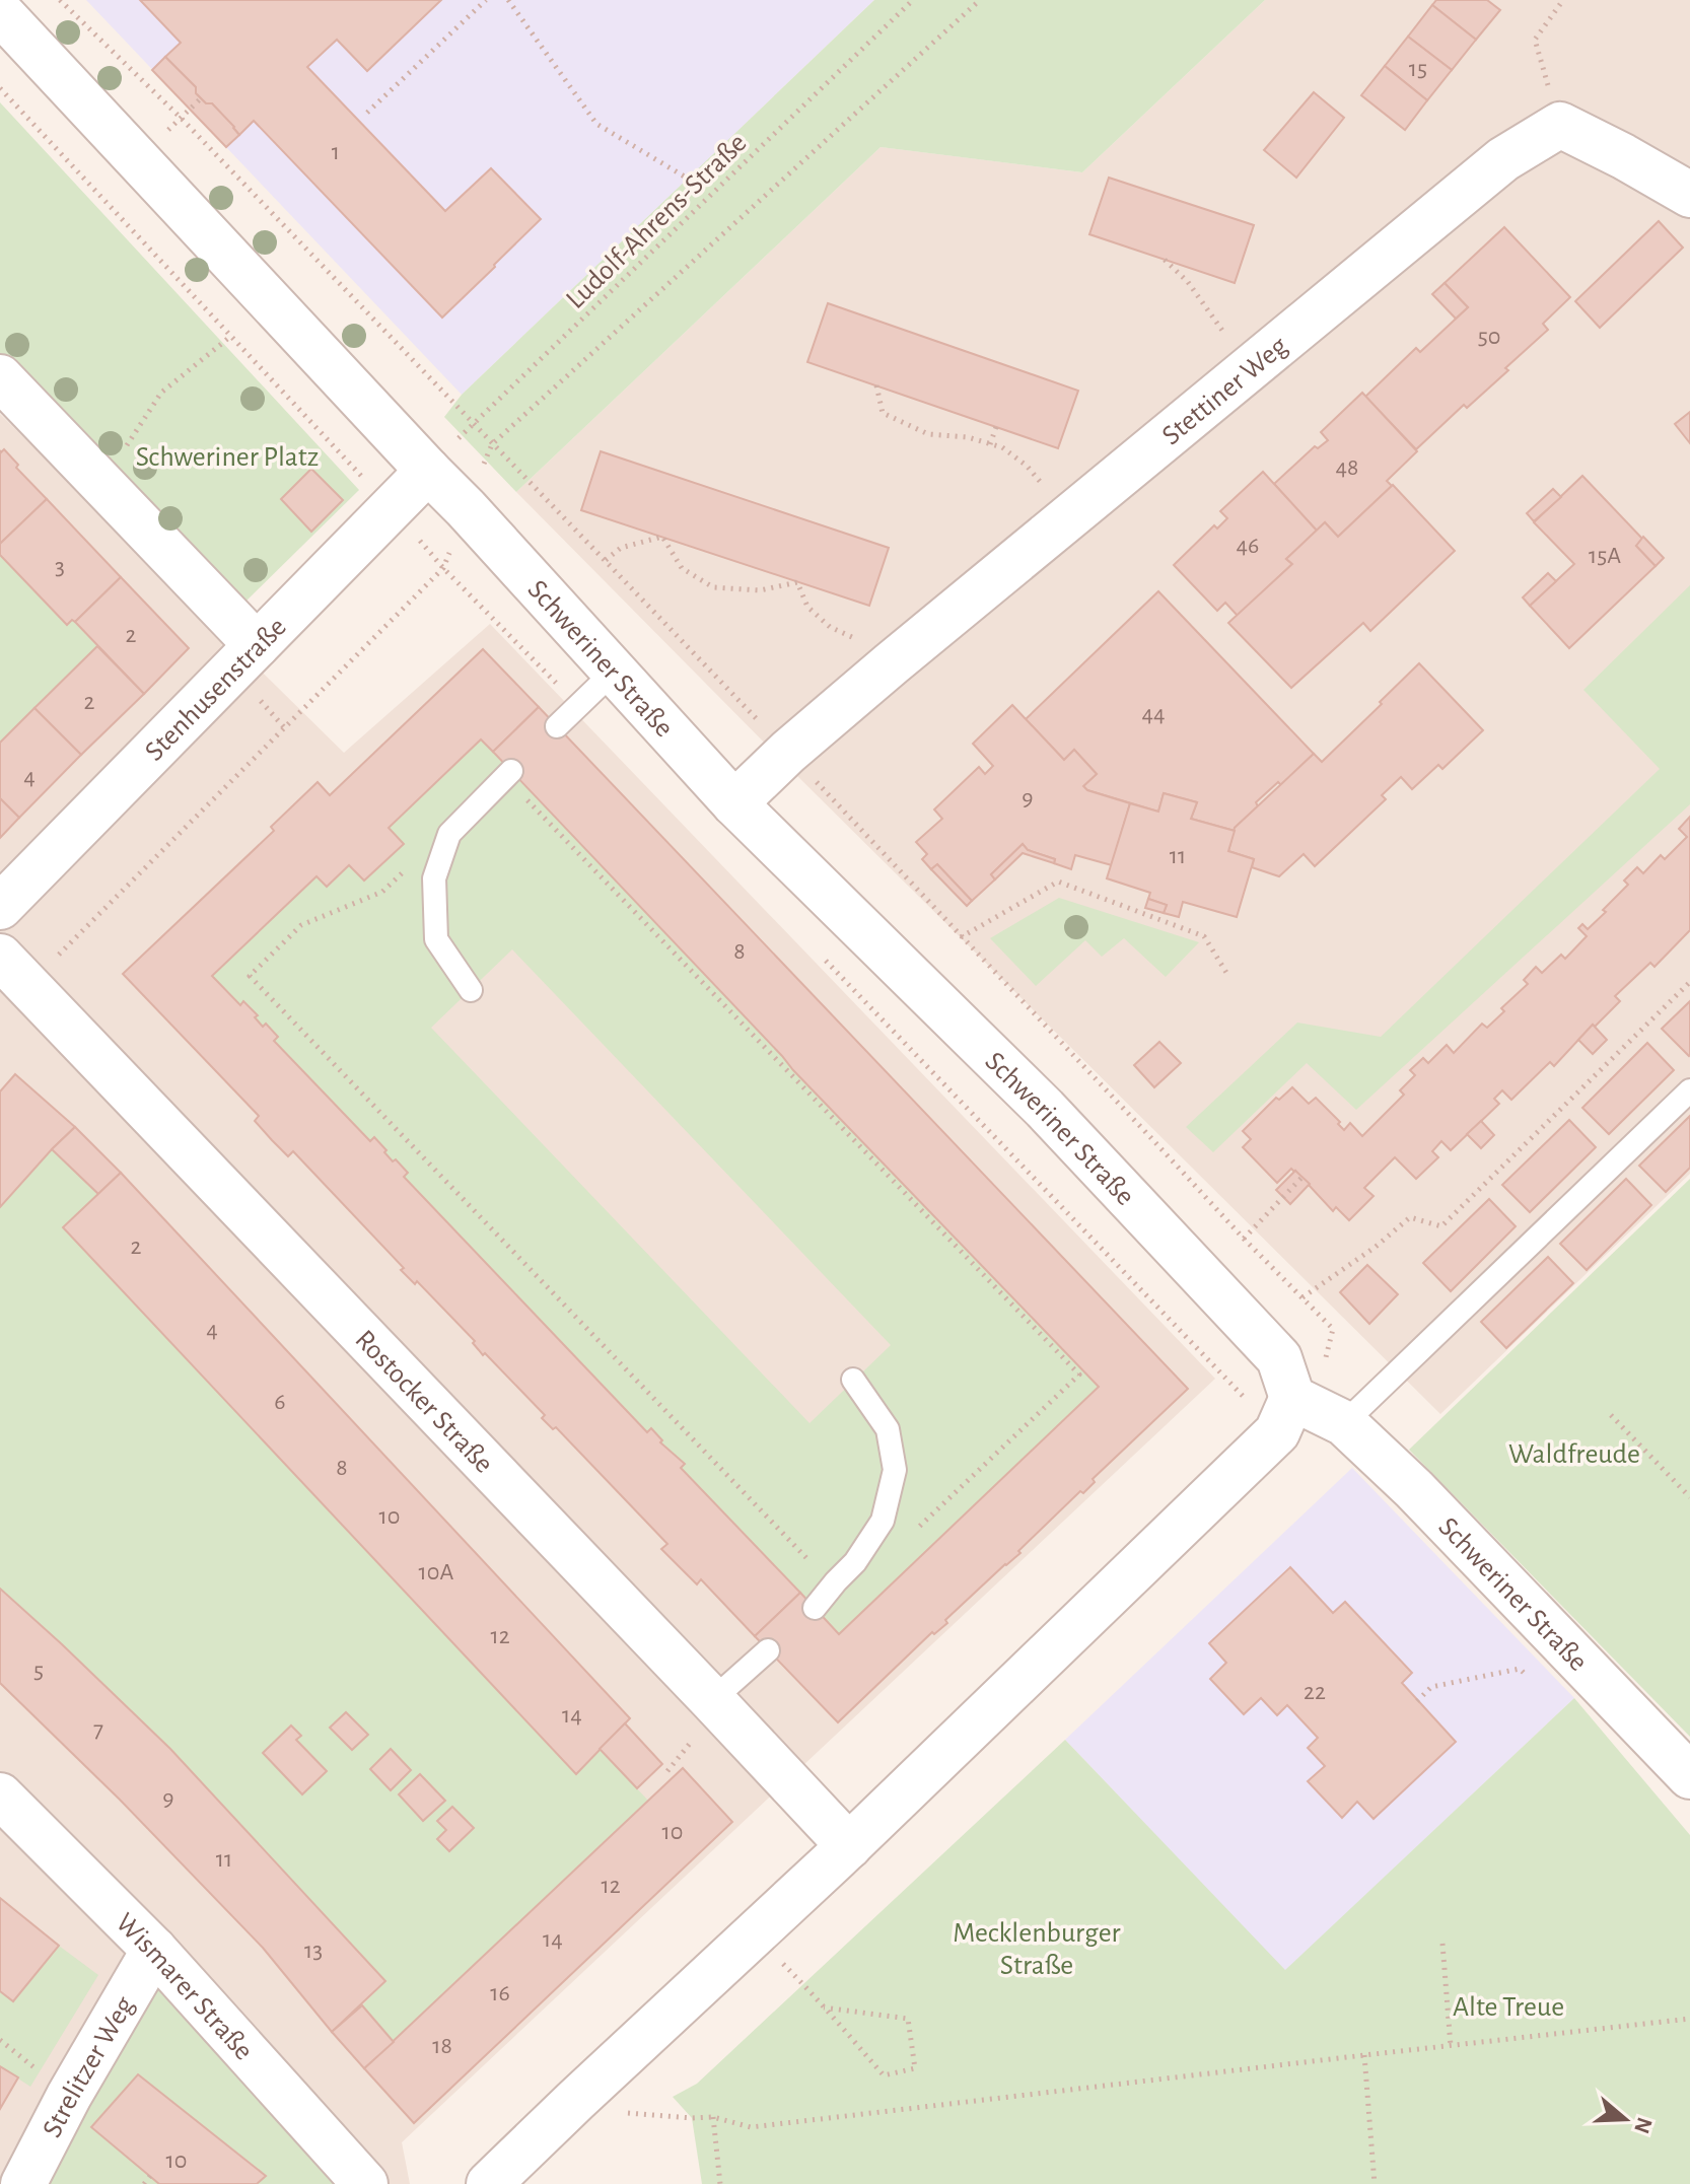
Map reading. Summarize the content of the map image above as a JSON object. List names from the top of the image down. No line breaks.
{"streets":{"street":["Stettiner Weg","Schweriner Straße","Stenhusenstraße","Rostocker Straße","Wismarer Straße","Strelitzer Weg"],"path":["Ludolf-Ahrens-Straße"]},"crossings":[["Ludolf-Ahrens-Straße","Schweriner Straße"],["Ludolf-Ahrens-Straße","Stenhusenstraße"],["Stettiner Weg","Schweriner Straße"],["Schweriner Straße","Stenhusenstraße"],["Wismarer Straße","Strelitzer Weg"]],"parks":["Schweriner Platz","Waldfreude","Mecklenburger Straße","Alte Treue"],"house_numbers":["15","1","50","48","46","15A","3","2","2","44","4","9","11","8","2","4","6","8","10","10A","12","5","22","14","7","9","10","11","12","14","13","16","18","10"],"north":"right"}
